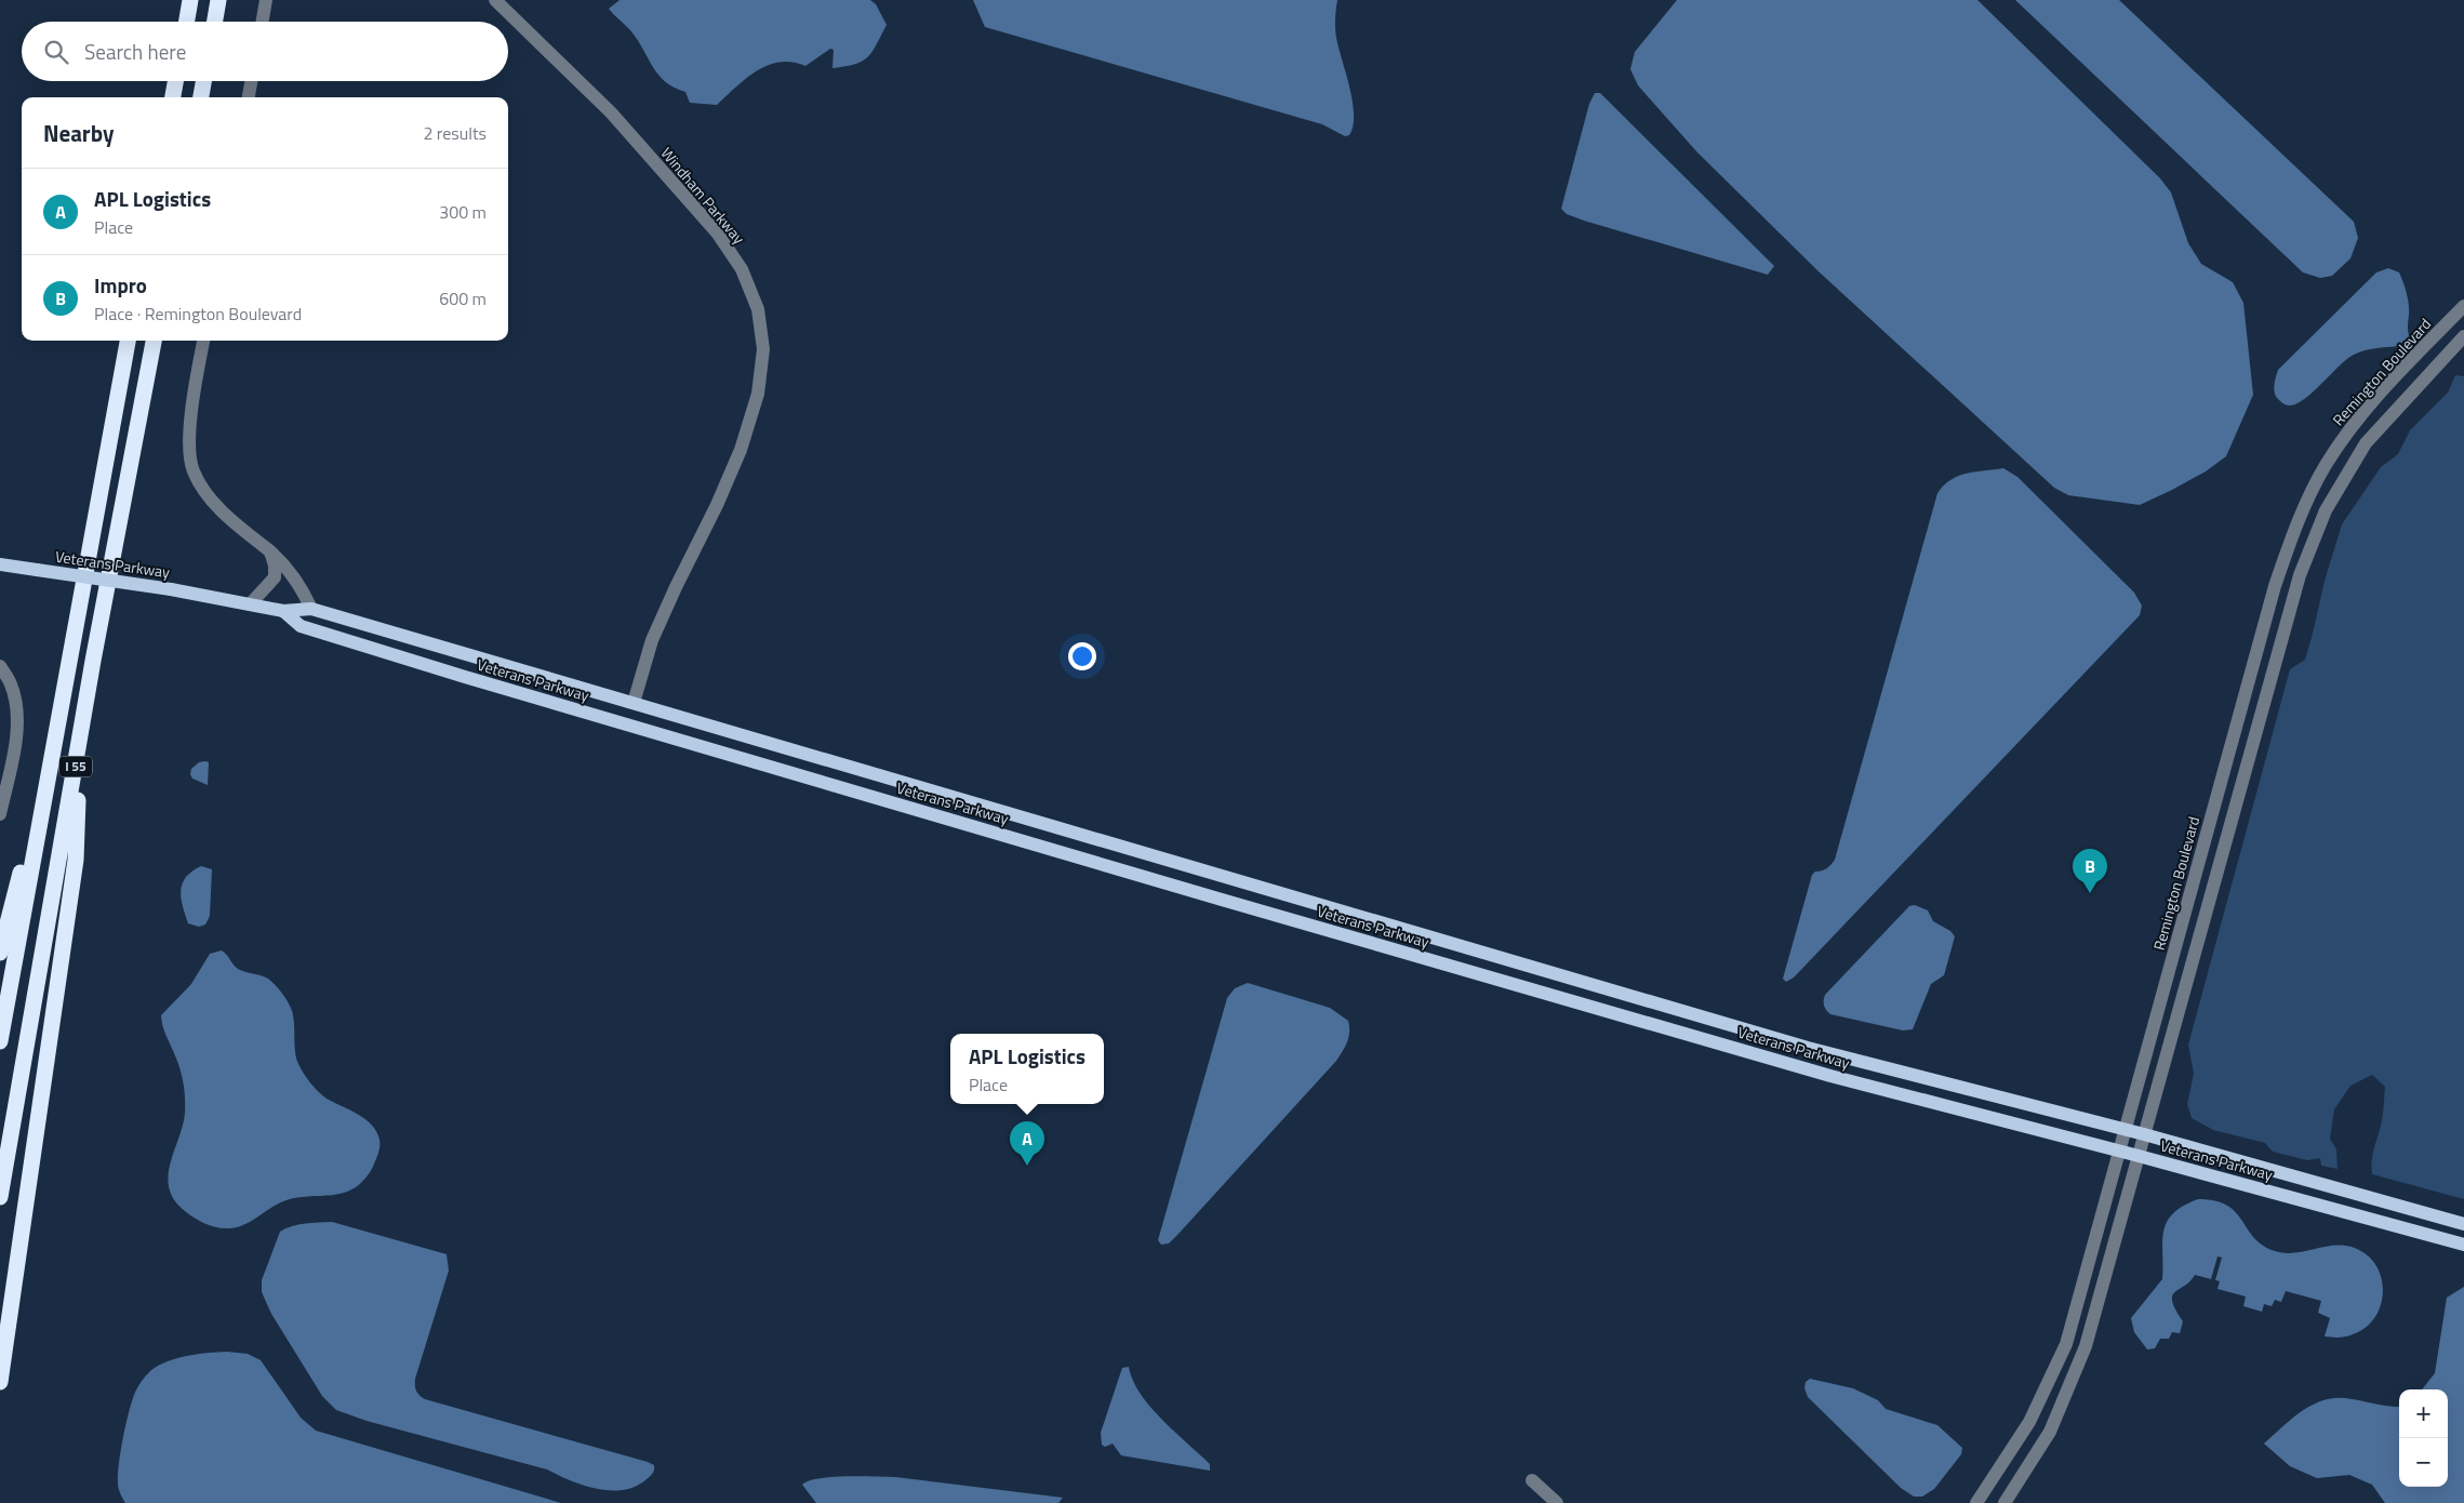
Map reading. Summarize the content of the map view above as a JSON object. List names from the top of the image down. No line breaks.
{"streets":{"highway":["I 55"],"main road":["Veterans Parkway"],"street":["Windham Parkway","Remington Boulevard"]},"crossings":[["Windham Parkway","Veterans Parkway"],["Remington Boulevard","Veterans Parkway"]],"page":{"search":"Search here","heading":["Nearby","2 results"],"list":[{"mark":"A","name":"APL Logistics","note":"Place","value":"300 m"},{"mark":"B","name":"Impro","note":"Place · Remington Boulevard","value":"600 m"}],"pins":["B","A"],"popup":["APL Logistics","Place"],"map_buttons":["+","−"]}}
